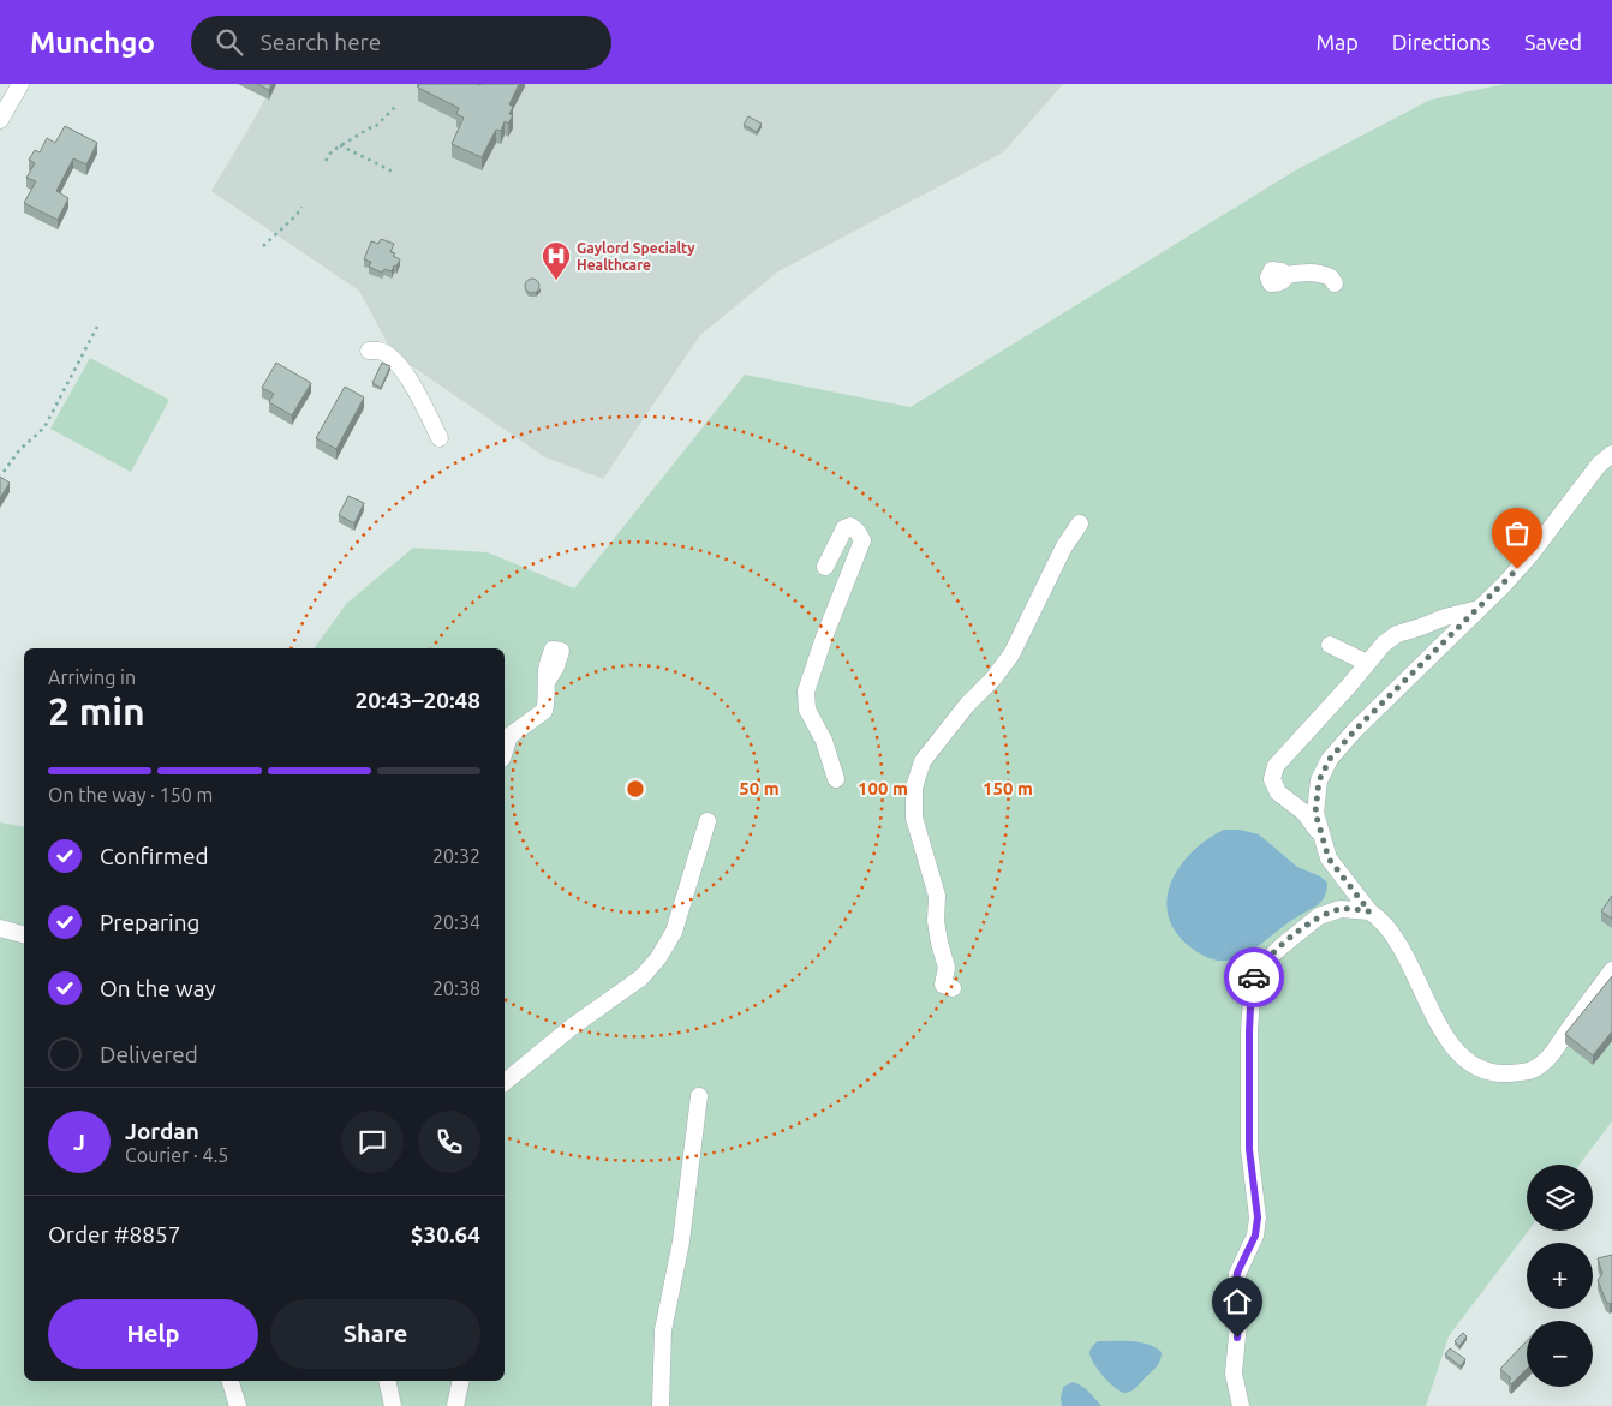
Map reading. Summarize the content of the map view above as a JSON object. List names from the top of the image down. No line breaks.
{"places":{"hospital":["Gaylord Specialty Healthcare"]},"page":{"header":"Munchgo","search":"Search here","nav":["Map","Directions","Saved"],"heading":["2 min","Arriving in","20:43–20:48"],"panel":["Jordan","Courier · 4.5","Order #8857","$30.64"],"bar":"On the way · 150 m","list":[["Confirmed","20:32"],["Preparing","20:34"],["On the way","20:38"],"Delivered"],"round":"J","map_buttons":["+","−"],"buttons":["Help","Share"]},"rings":["50 m","100 m","150 m"]}
